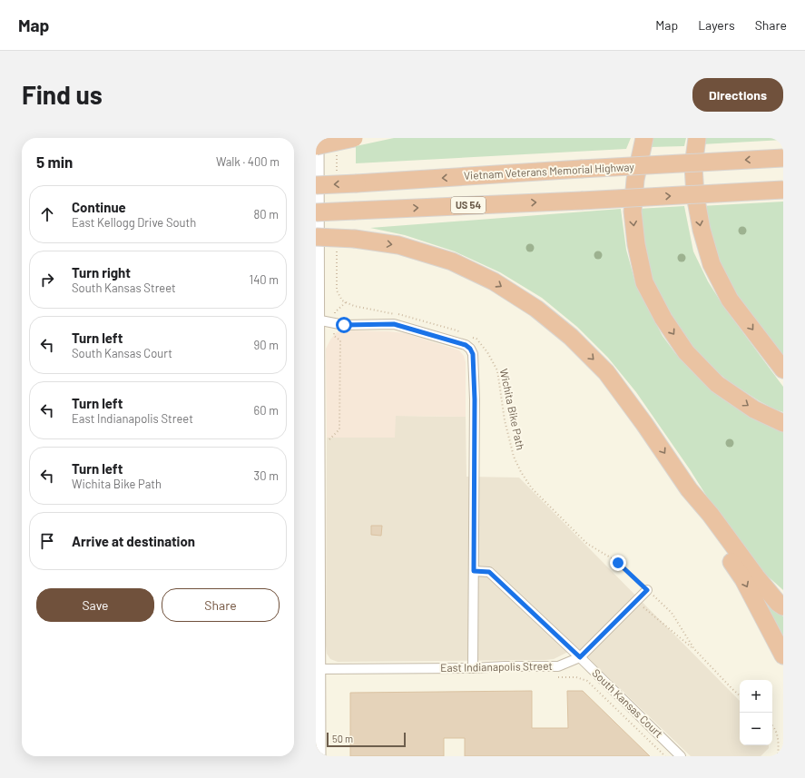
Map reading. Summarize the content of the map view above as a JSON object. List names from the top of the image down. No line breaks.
{"streets":{"highway":["Vietnam Veterans Memorial Highway","US 54"],"street":["East Indianapolis Street","South Kansas Court"],"path":["Wichita Bike Path"]},"crossings":[["Wichita Bike Path","East Indianapolis Street"],["East Indianapolis Street","South Kansas Court"]],"scale_bar":"50 m","page":{"header":"Map","nav":["Map","Layers","Share"],"buttons":["Directions",["Save","Share"]],"title":"Find us","heading":["5 min","Walk · 400 m"],"list":[["Continue","East Kellogg Drive South","80 m"],["Turn right","South Kansas Street","140 m"],["Turn left","South Kansas Court","90 m"],["Turn left","East Indianapolis Street","60 m"],["Turn left","Wichita Bike Path","30 m"],"Arrive at destination"],"map_buttons":["+","−"],"scale":"50 m"}}
